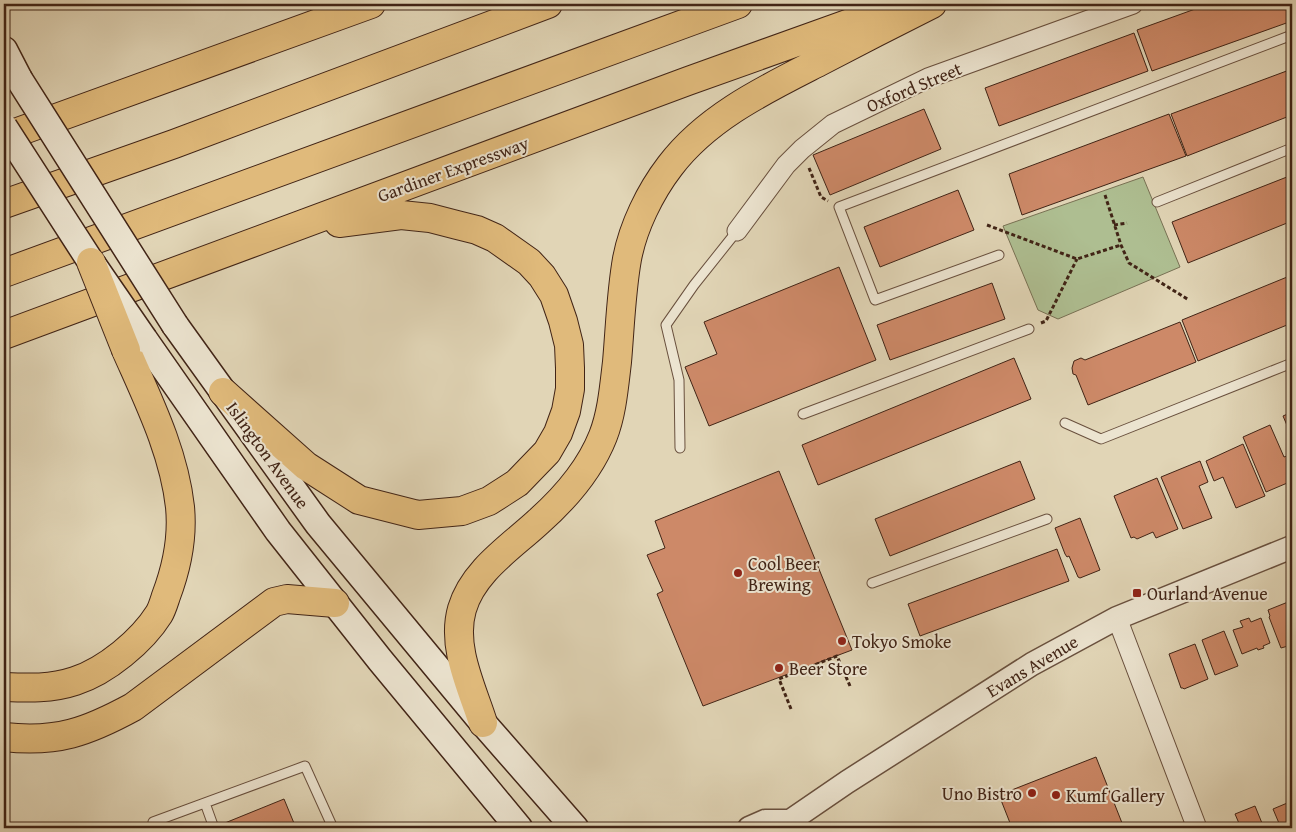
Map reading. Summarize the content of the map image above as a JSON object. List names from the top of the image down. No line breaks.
{"streets":{"highway":["Gardiner Expressway"],"main road":["Islington Avenue"],"street":["Oxford Street","Evans Avenue"]},"places":{"other":["Cool Beer Brewing","Tokyo Smoke","Beer Store","Uno Bistro","Kumf Gallery"],"transit":["Ourland Avenue"]}}
